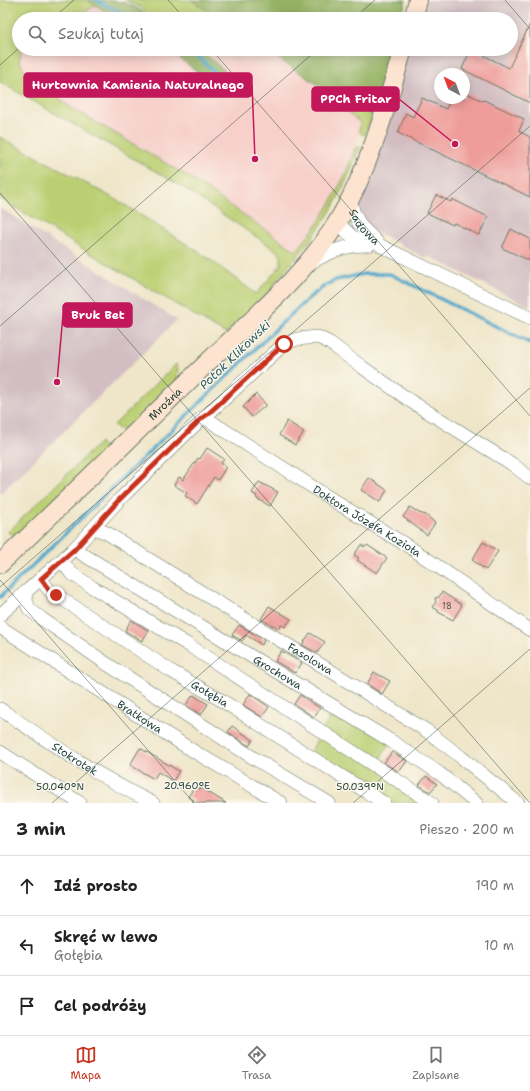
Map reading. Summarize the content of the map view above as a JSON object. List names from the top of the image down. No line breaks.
{"streets":{"main road":["Sadowa","Mroźna"],"street":["Doktora Józefa Kozioła","Fasolowa","Grochowa","Gołębia","Bratkowa","Stokrotek"]},"crossings":[["Sadowa","Mroźna"]],"water":["Potok Klikowski"],"places":["PPCh Fritar","Hurtownia Kamienia Naturalnego","Bruk Bet"],"house_numbers":["18"],"north":"top left","page":{"search":"Szukaj tutaj","heading":["3 min","Pieszo · 200 m"],"list":[["Idź prosto","190 m"],["Skręć w lewo","Gołębia","10 m"],"Cel podróży"],"nav":["Mapa","Trasa","Zapisane"]},"coordinates":["20.960°E","50.040°N","50.039°N"]}
